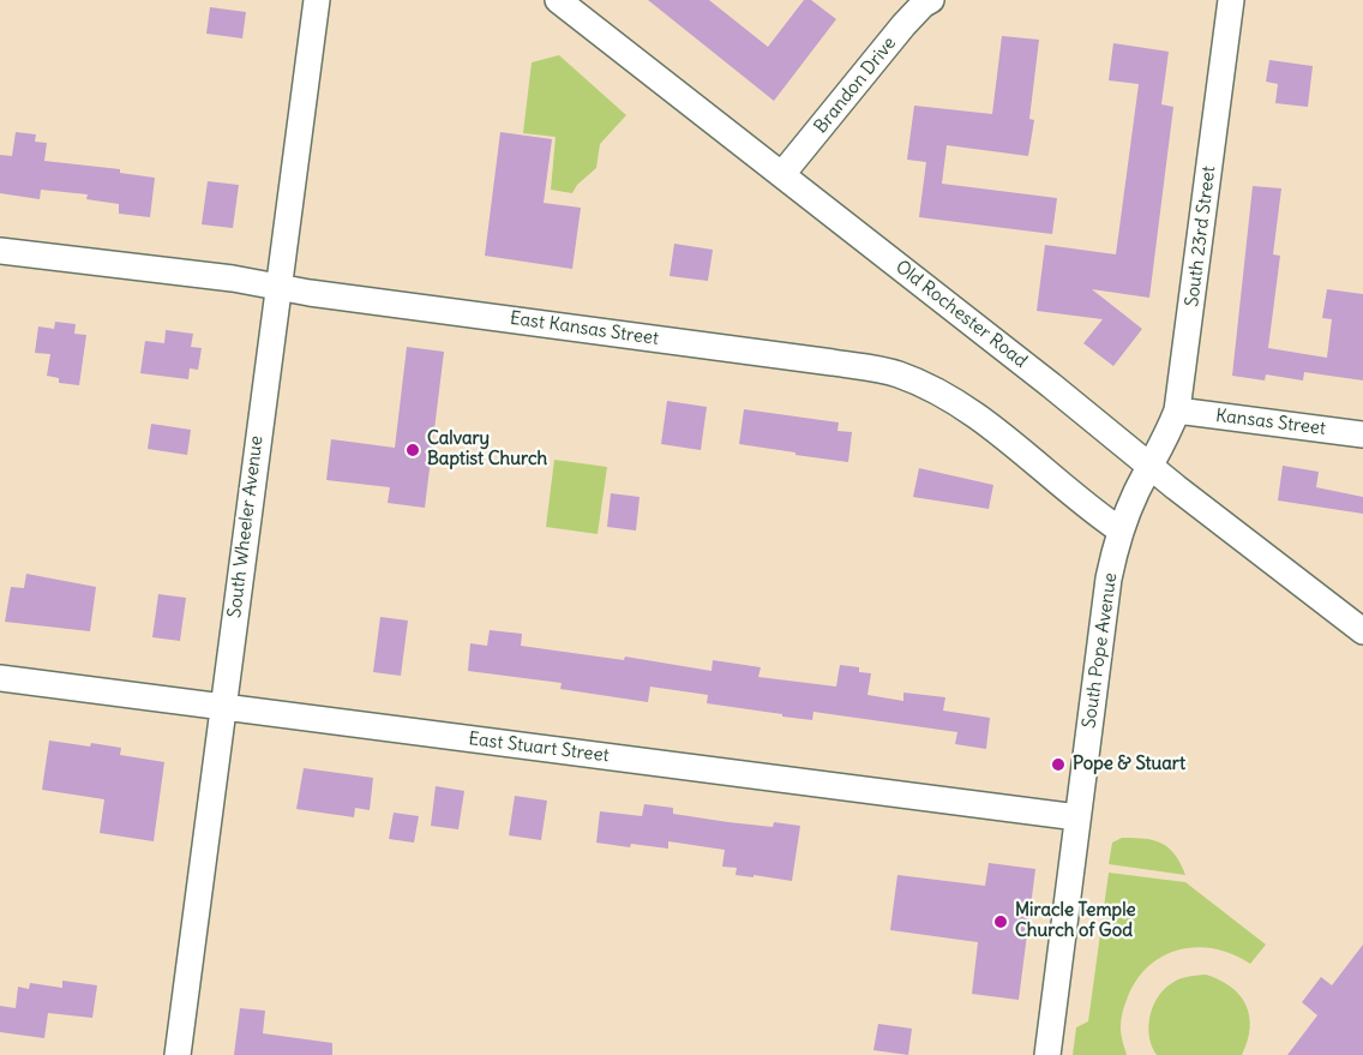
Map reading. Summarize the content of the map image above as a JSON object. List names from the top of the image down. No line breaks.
{"streets":{"street":["Brandon Drive","South 23rd Street","Old Rochester Road","East Kansas Street","Kansas Street","South Wheeler Avenue","South Pope Avenue","East Stuart Street"]},"crossings":[["Brandon Drive","Old Rochester Road"],["South 23rd Street","Old Rochester Road"],["South 23rd Street","Kansas Street"],["South 23rd Street","South Pope Avenue"],["Old Rochester Road","South Pope Avenue"],["East Kansas Street","South Wheeler Avenue"],["East Kansas Street","South Pope Avenue"],["South Wheeler Avenue","East Stuart Street"],["South Pope Avenue","East Stuart Street"]],"places":["Calvary Baptist Church","Pope & Stuart","Miracle Temple Church of God"]}
